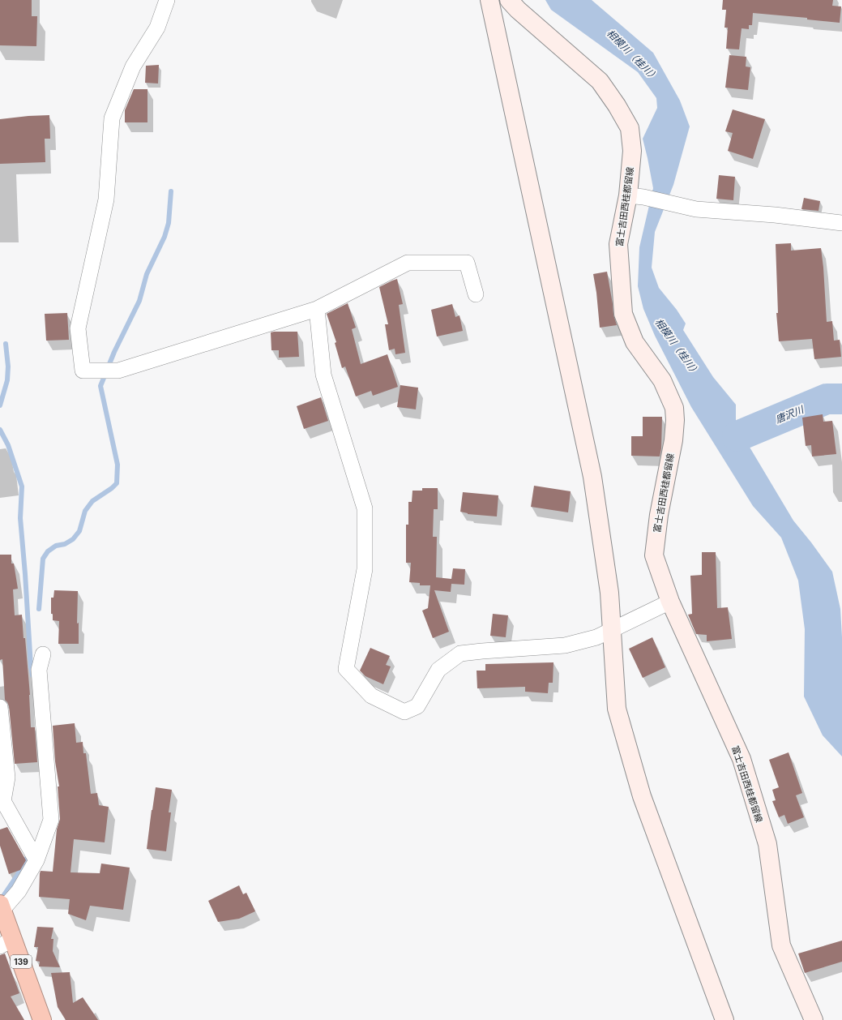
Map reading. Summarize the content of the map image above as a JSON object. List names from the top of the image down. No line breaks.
{"streets":{"highway":["139"],"main road":["富士吉田西桂都留線"]},"water":["相模川（桂川）","唐沢川"]}
